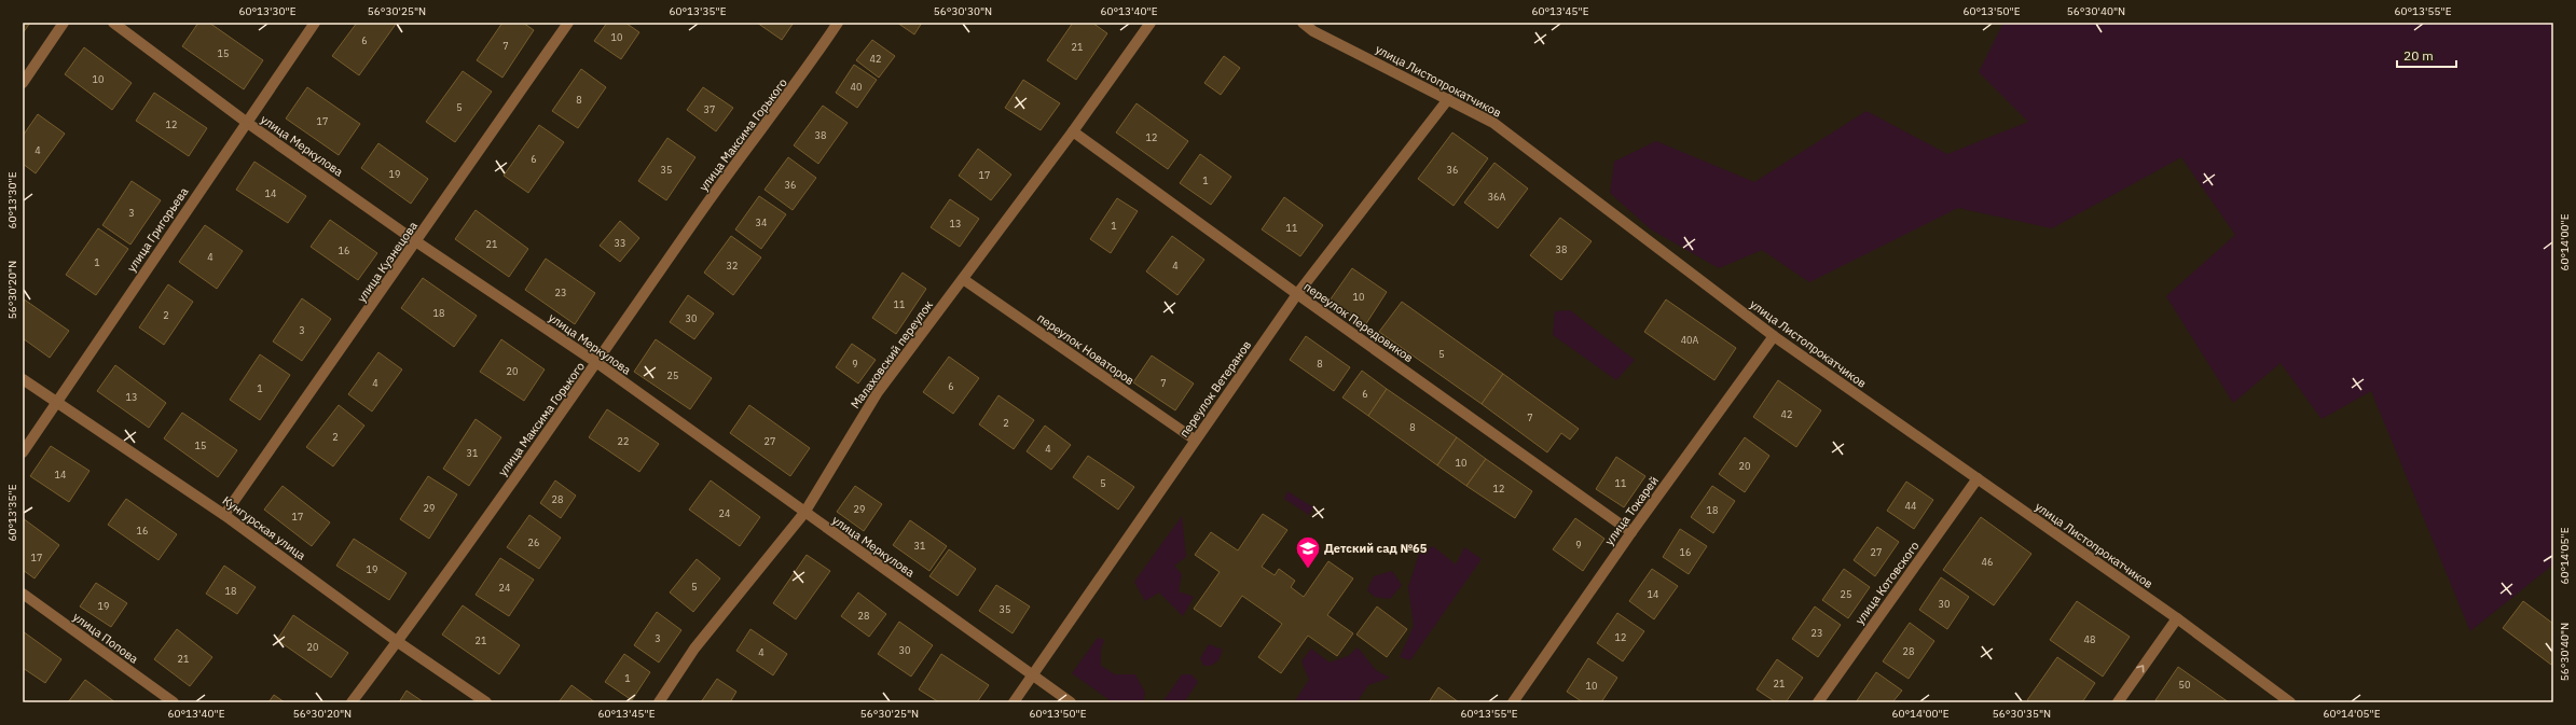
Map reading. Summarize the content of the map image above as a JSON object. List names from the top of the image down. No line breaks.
{"streets":{"street":["улица Листопрокатчиков","улица Максима Горького","улица Меркулова","улица Григорьева","улица Кузнецова","переулок Передовиков","переулок Новаторов","Малаховский переулок","переулок Ветеранов","улица Токарей","Кунгурская улица","улица Котовского","улица Попова"]},"crossings":[["улица Листопрокатчиков","переулок Ветеранов"],["улица Листопрокатчиков","улица Токарей"],["улица Листопрокатчиков","улица Котовского"],["улица Максима Горького","улица Меркулова"],["улица Максима Горького","Кунгурская улица"],["улица Меркулова","улица Григорьева"],["улица Меркулова","улица Кузнецова"],["улица Меркулова","Малаховский переулок"],["улица Меркулова","переулок Ветеранов"],["улица Григорьева","Кунгурская улица"],["улица Кузнецова","Кунгурская улица"],["переулок Передовиков","Малаховский переулок"],["переулок Передовиков","переулок Ветеранов"],["переулок Передовиков","улица Токарей"],["переулок Новаторов","Малаховский переулок"],["переулок Новаторов","переулок Ветеранов"]],"places":{"school or university":["Детский сад №65"]},"house_numbers":["10","6","7","21","15","42","10","40","8","5","37","17","12","38","12","4","6","35","36","19","17","1","36","14","36А","3","34","13","1","11","33","21","38","16","4","1","32","4","23","10","11","18","2","30","3","40А","5","9","8","20","25","4","7","6","1","6","13","42","7","2","8","2","22","27","15","4","31","10","20","14","5","11","12","28","44","29","29","18","24","17","16","26","9","31","16","27","17","46","19","5","24","18","14","25","30","19","35","28","23","12","3","48","21","20","30","28","4","21","1","21","50","10"],"scale_bar":"20 m","coordinates":["60°13'30\"E","56°30'25\"N","60°13'35\"E","56°30'30\"N","60°13'40\"E","60°13'45\"E","60°13'50\"E","56°30'40\"N","60°13'55\"E","60°14'00\"E","56°30'20\"N","60°14'05\"E","56°30'35\"N"]}
